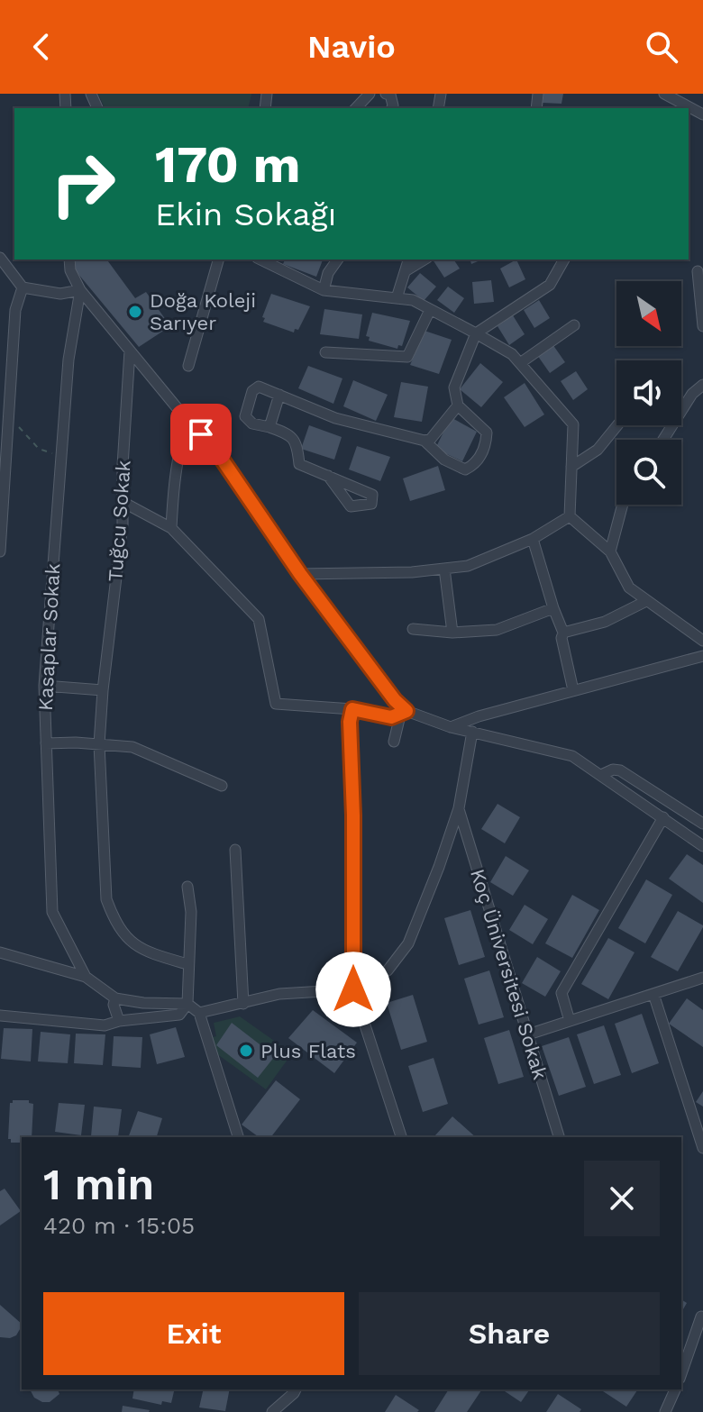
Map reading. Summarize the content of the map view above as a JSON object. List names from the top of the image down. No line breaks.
{"streets":{"street":["Tuğcu Sokak","Kasaplar Sokak","Koç Üniversitesi Sokak"]},"places":["Doğa Koleji Sarıyer","Plus Flats"],"north":"bottom right","page":{"header":"Navio","turn":["170 m","Ekin Sokağı"],"heading":["1 min","420 m · 15:05"],"buttons":["Exit","Share"]}}
